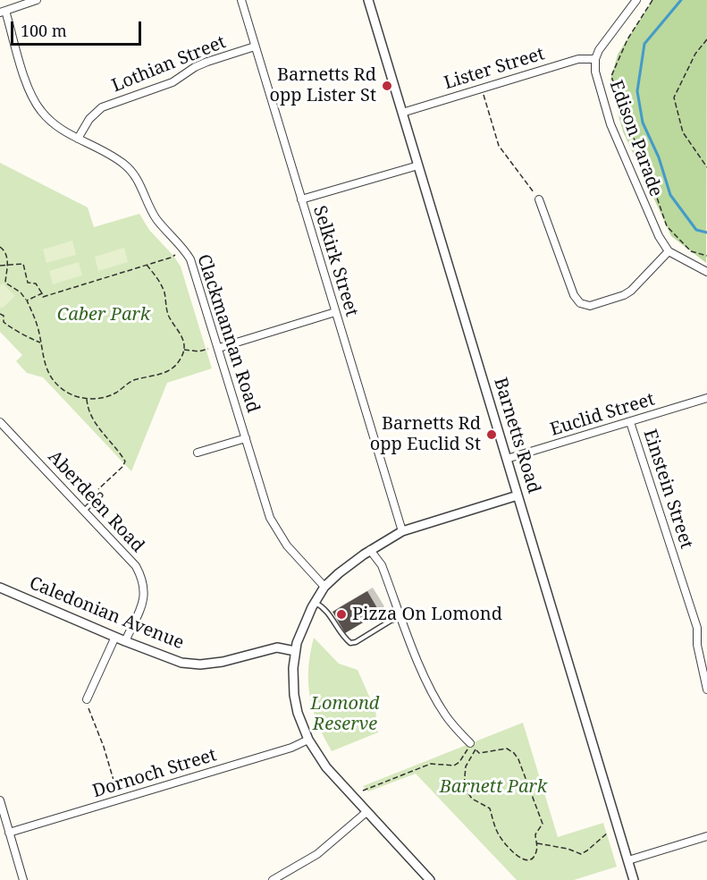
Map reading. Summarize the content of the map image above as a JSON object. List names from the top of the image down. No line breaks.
{"streets":{"street":["Lothian Street","Lister Street","Edison Parade","Selkirk Street","Clackmannan Road","Euclid Street","Barnetts Road","Einstein Street","Aberdeen Road","Caledonian Avenue","Dornoch Street"]},"crossings":[["Lothian Street","Selkirk Street"],["Lothian Street","Clackmannan Road"],["Lister Street","Edison Parade"],["Lister Street","Barnetts Road"],["Euclid Street","Barnetts Road"],["Euclid Street","Einstein Street"],["Aberdeen Road","Caledonian Avenue"]],"parks":["Caber Park","Lomond Reserve","Barnett Park"],"places":["Barnetts Rd opp Lister St","Barnetts Rd opp Euclid St","Pizza On Lomond"],"scale_bar":"100 m"}
